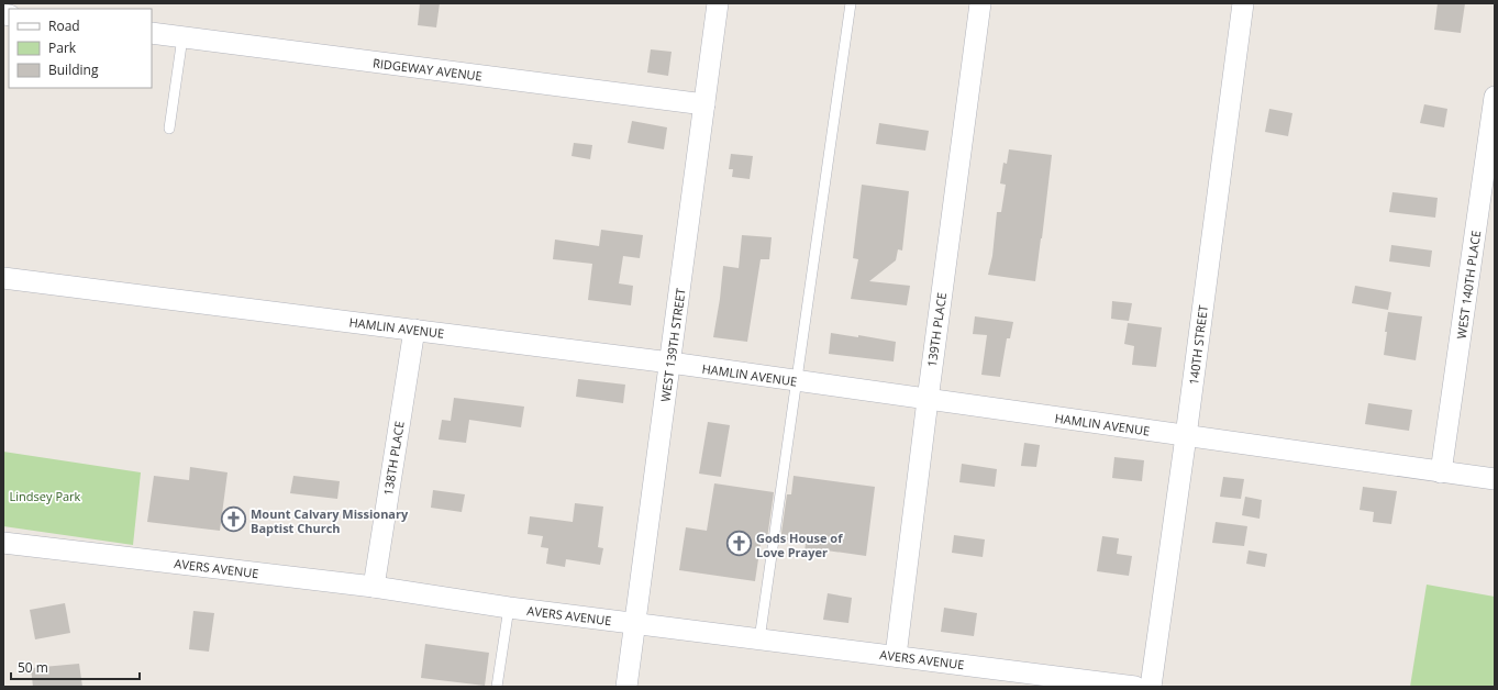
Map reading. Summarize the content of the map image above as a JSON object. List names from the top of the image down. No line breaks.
{"streets":{"street":["RIDGEWAY AVENUE","WEST 140TH PLACE","HAMLIN AVENUE","139TH PLACE","WEST 139TH STREET","140TH STREET","138TH PLACE","AVERS AVENUE"]},"crossings":[["RIDGEWAY AVENUE","WEST 139TH STREET"],["WEST 140TH PLACE","HAMLIN AVENUE"],["HAMLIN AVENUE","139TH PLACE"],["HAMLIN AVENUE","WEST 139TH STREET"],["HAMLIN AVENUE","140TH STREET"],["HAMLIN AVENUE","138TH PLACE"],["139TH PLACE","AVERS AVENUE"],["WEST 139TH STREET","AVERS AVENUE"],["138TH PLACE","AVERS AVENUE"]],"parks":["Lindsey Park"],"places":{"church":["Mount Calvary Missionary Baptist Church","Gods House of Love Prayer"]},"legend":["Road","Park","Building"],"scale_bar":"50 m"}
